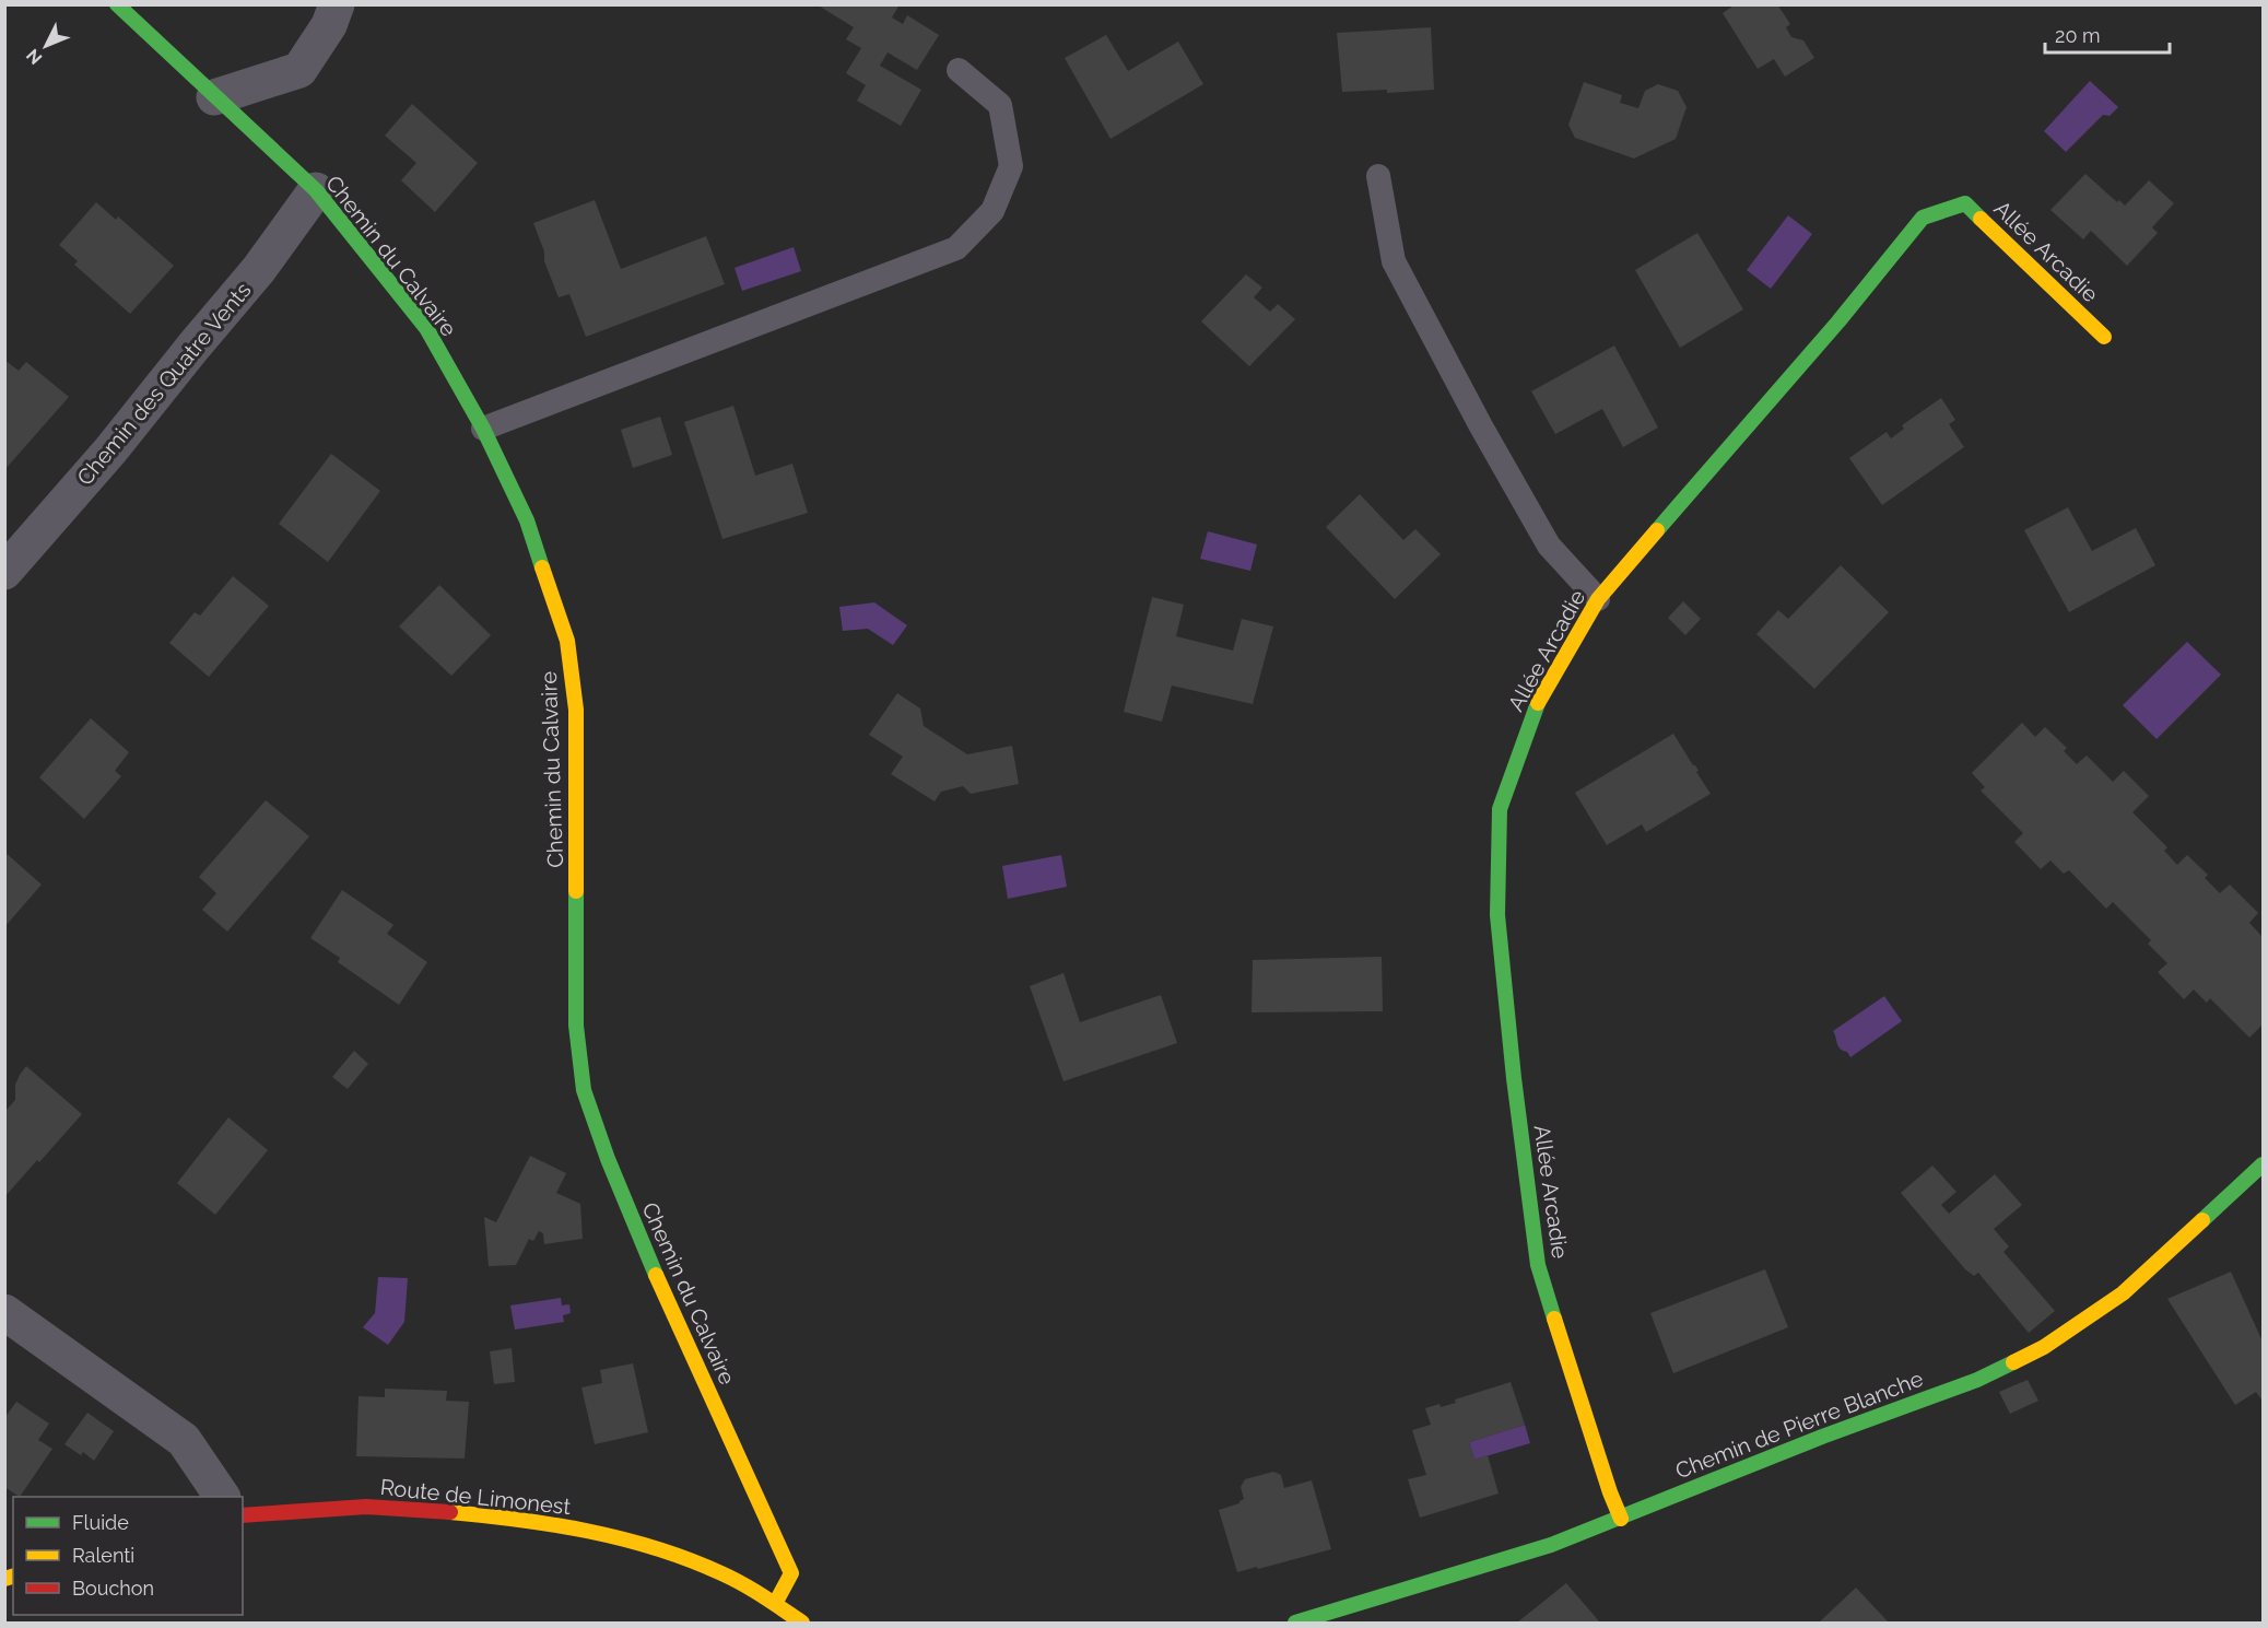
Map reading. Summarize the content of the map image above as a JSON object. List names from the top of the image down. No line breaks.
{"streets":{"street":["Allée Arcadie","Chemin du Calvaire","Chemin des Quatre Vents","Chemin de Pierre Blanche","Route de Limonest"]},"crossings":[["Allée Arcadie","Chemin de Pierre Blanche"],["Chemin du Calvaire","Chemin des Quatre Vents"],["Chemin du Calvaire","Route de Limonest"]],"legend":["Fluide","Ralenti","Bouchon"],"scale_bar":"20 m","north":"bottom left"}
